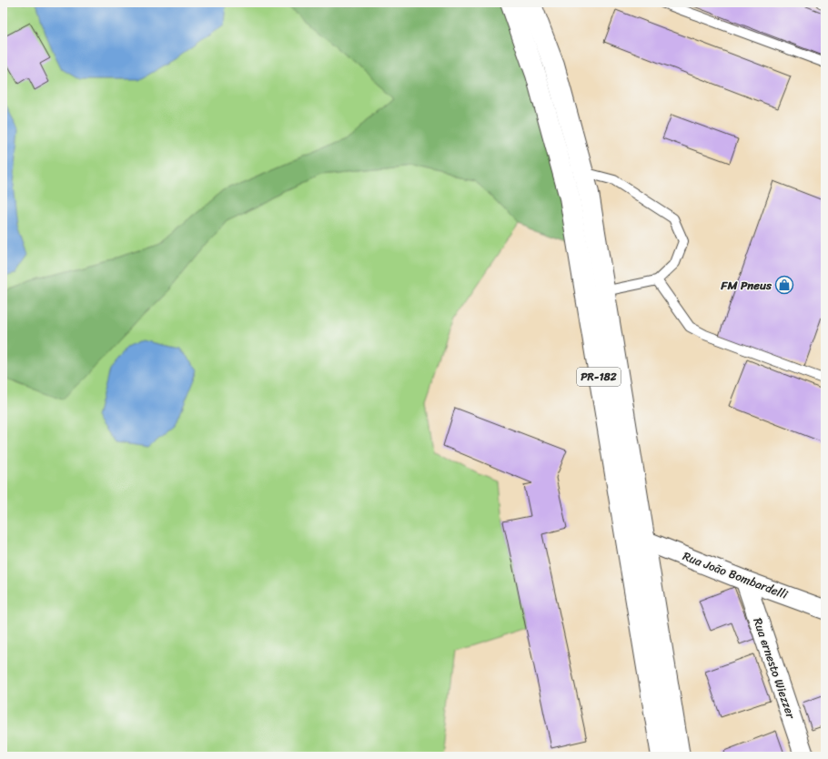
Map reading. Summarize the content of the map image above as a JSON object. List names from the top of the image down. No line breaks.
{"streets":{"main road":["PR-182"],"street":["Rua João Bombardelli","Rua ernesto Wiezzer"]},"crossings":[["PR-182","Rua João Bombardelli"],["Rua João Bombardelli","Rua ernesto Wiezzer"]],"places":{"shop":["FM Pneus"]}}
